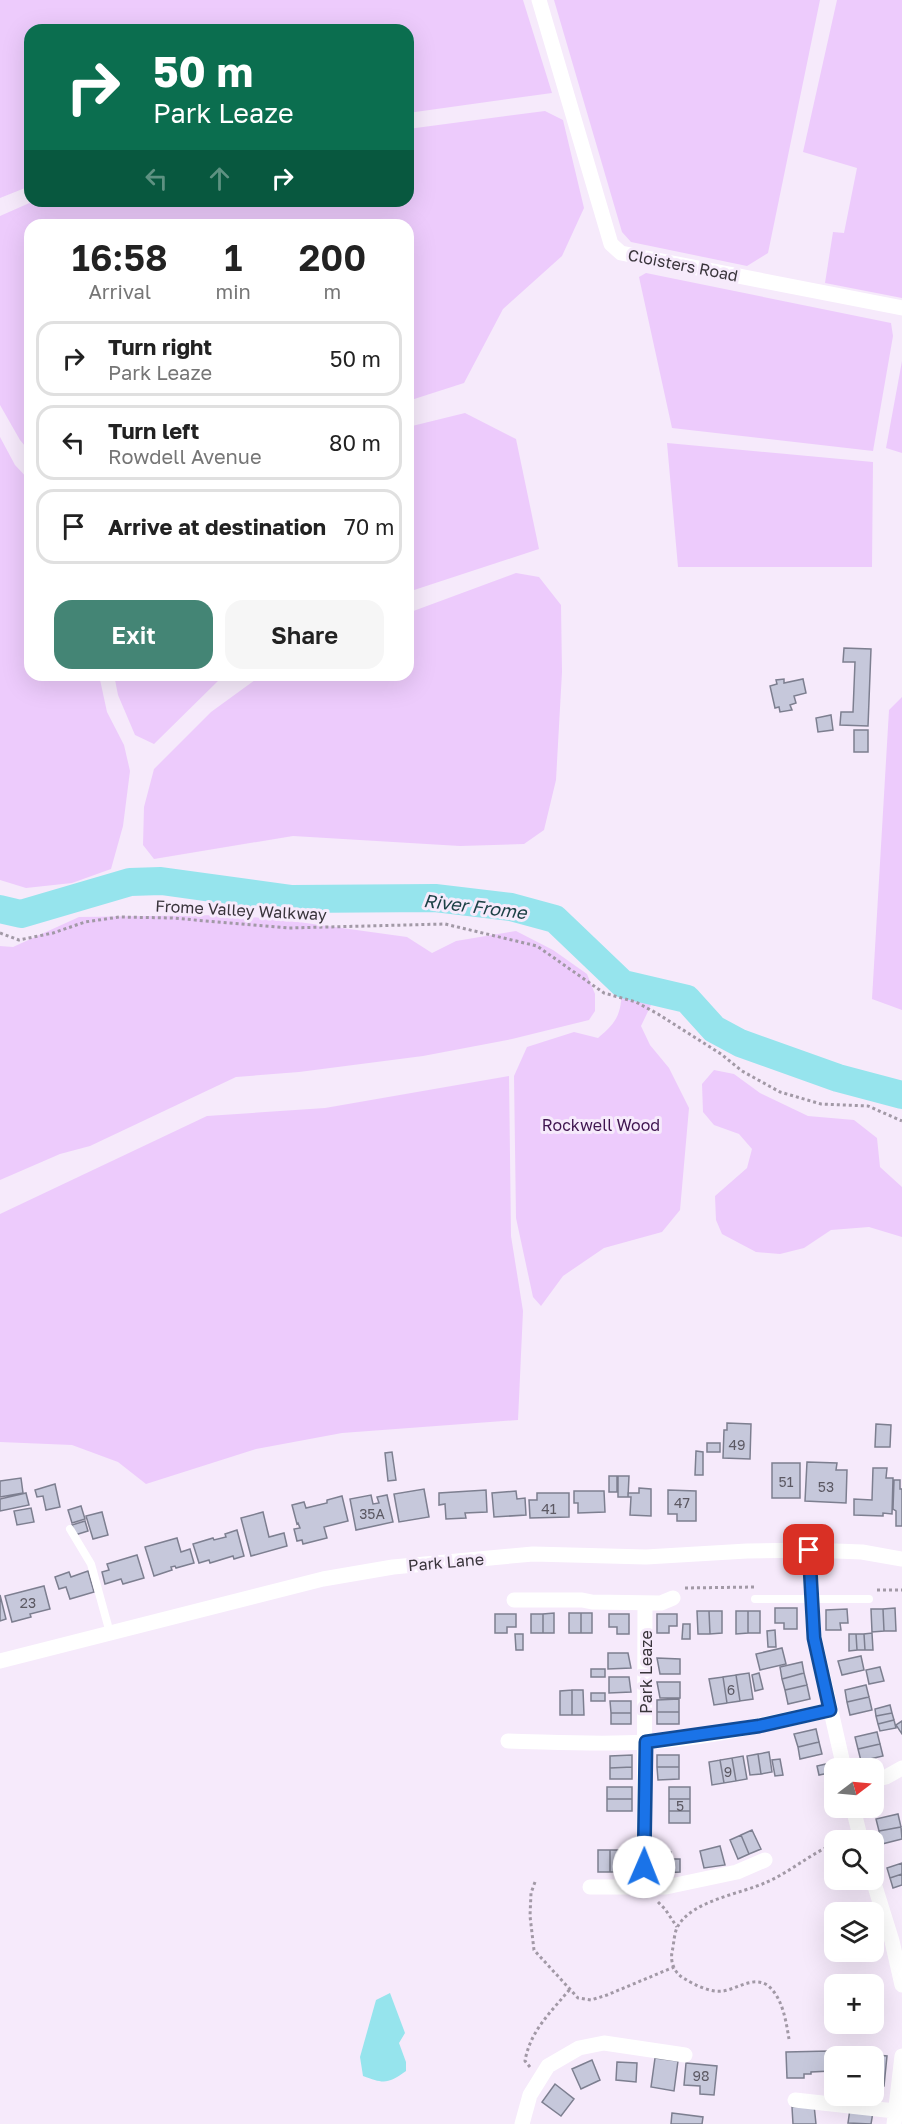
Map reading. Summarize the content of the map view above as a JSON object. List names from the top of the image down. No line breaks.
{"streets":{"street":["Cloisters Road","Park Lane","Park Leaze"],"path":["Frome Valley Walkway"]},"water":["River Frome"],"parks":["Rockwell Wood"],"house_numbers":["49","51","53","47","41","35A","23","6","9","5","98"],"north":"right","page":{"turn":["50 m","Park Leaze"],"eta":["16:58","Arrival","1","min","200","m"],"list":[{"name":"Turn right","note":"Park Leaze","value":"50 m"},{"name":"Turn left","note":"Rowdell Avenue","value":"80 m"},{"name":"Arrive at destination","value":"70 m"}],"buttons":["Exit","Share"],"map_buttons":["+","−"]}}
